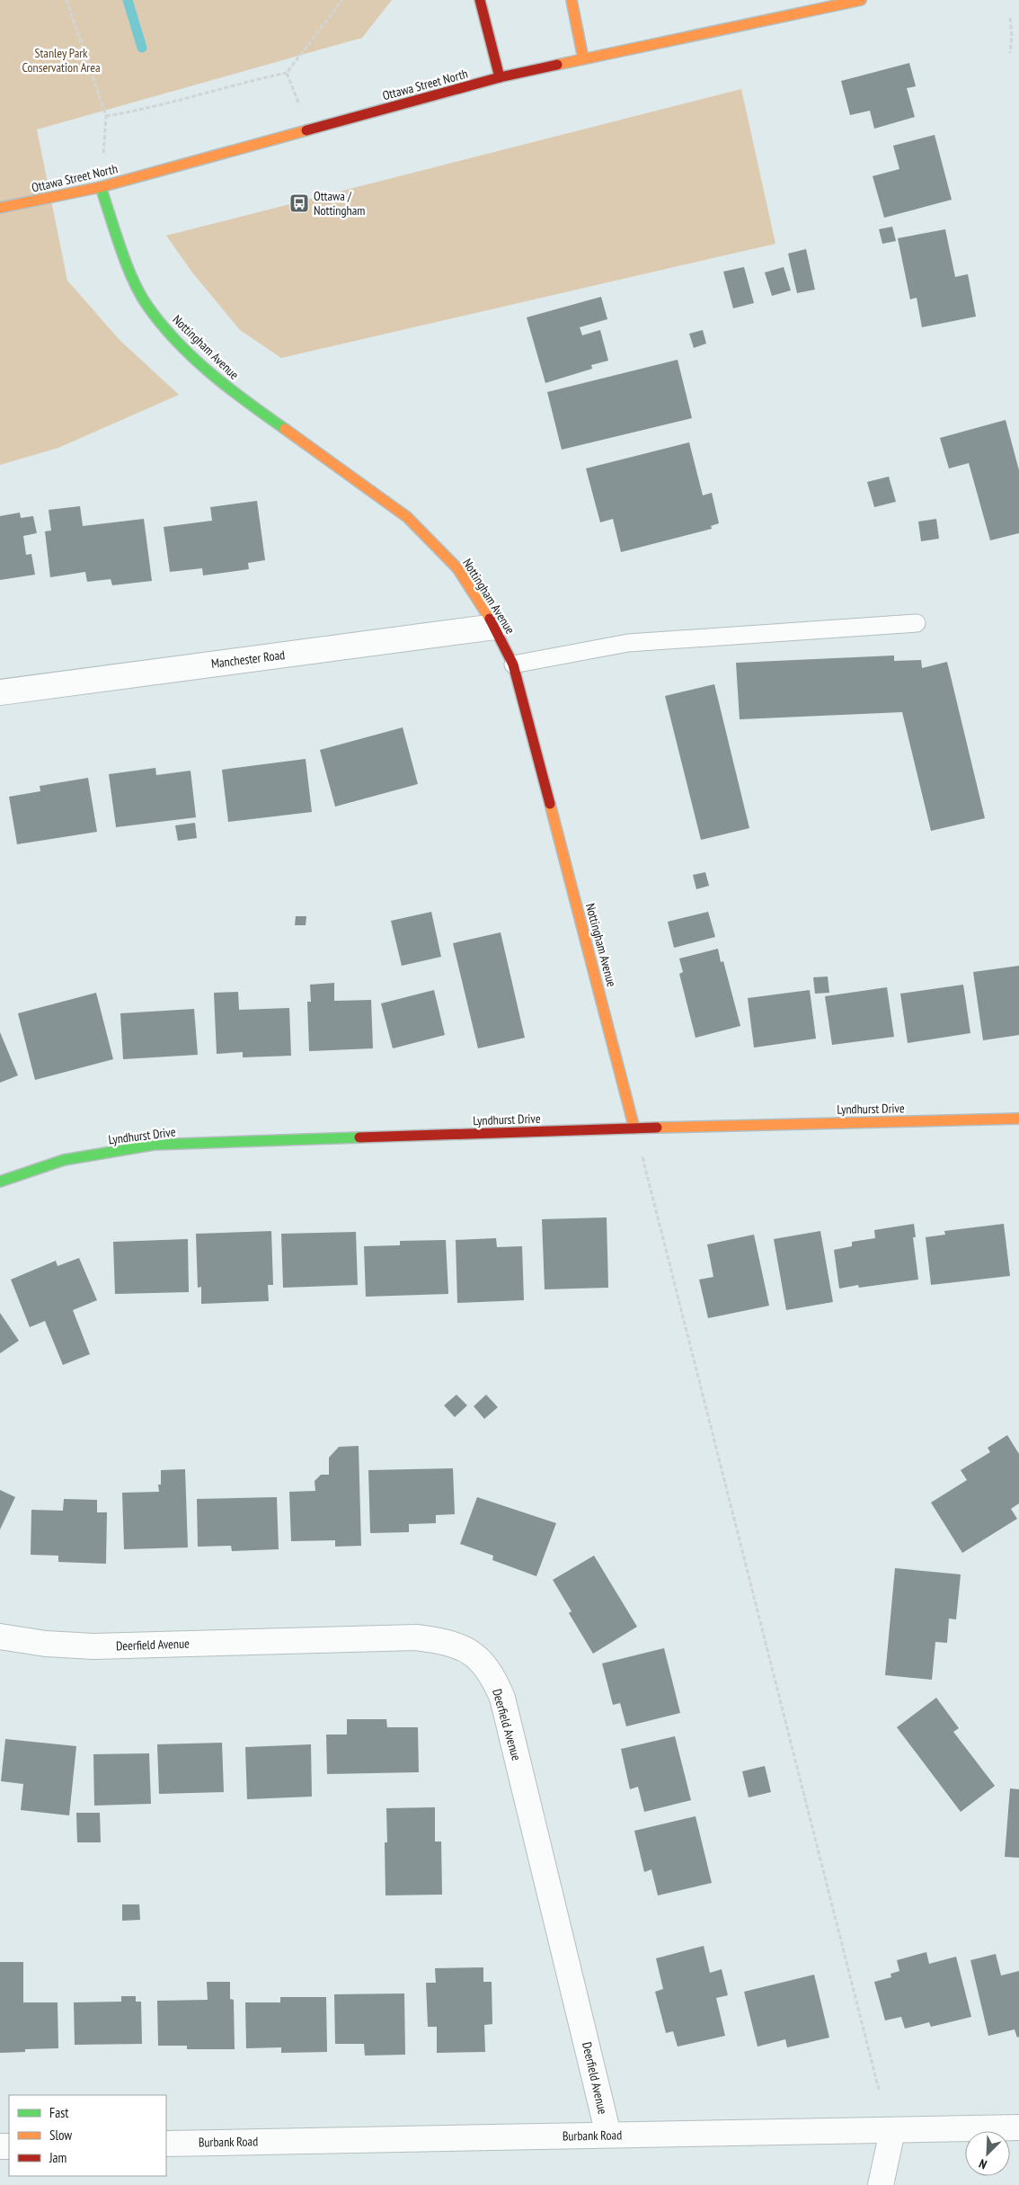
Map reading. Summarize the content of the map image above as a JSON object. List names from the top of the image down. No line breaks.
{"streets":{"main road":["Ottawa Street North","Nottingham Avenue","Lyndhurst Drive"],"street":["Manchester Road","Deerfield Avenue","Burbank Road"]},"crossings":[["Ottawa Street North","Nottingham Avenue"],["Nottingham Avenue","Manchester Road"],["Nottingham Avenue","Lyndhurst Drive"],["Deerfield Avenue","Burbank Road"]],"parks":["Stanley Park Conservation Area"],"places":{"bus stop":["Ottawa / Nottingham"]},"legend":["Fast","Slow","Jam"],"north":"bottom left"}
